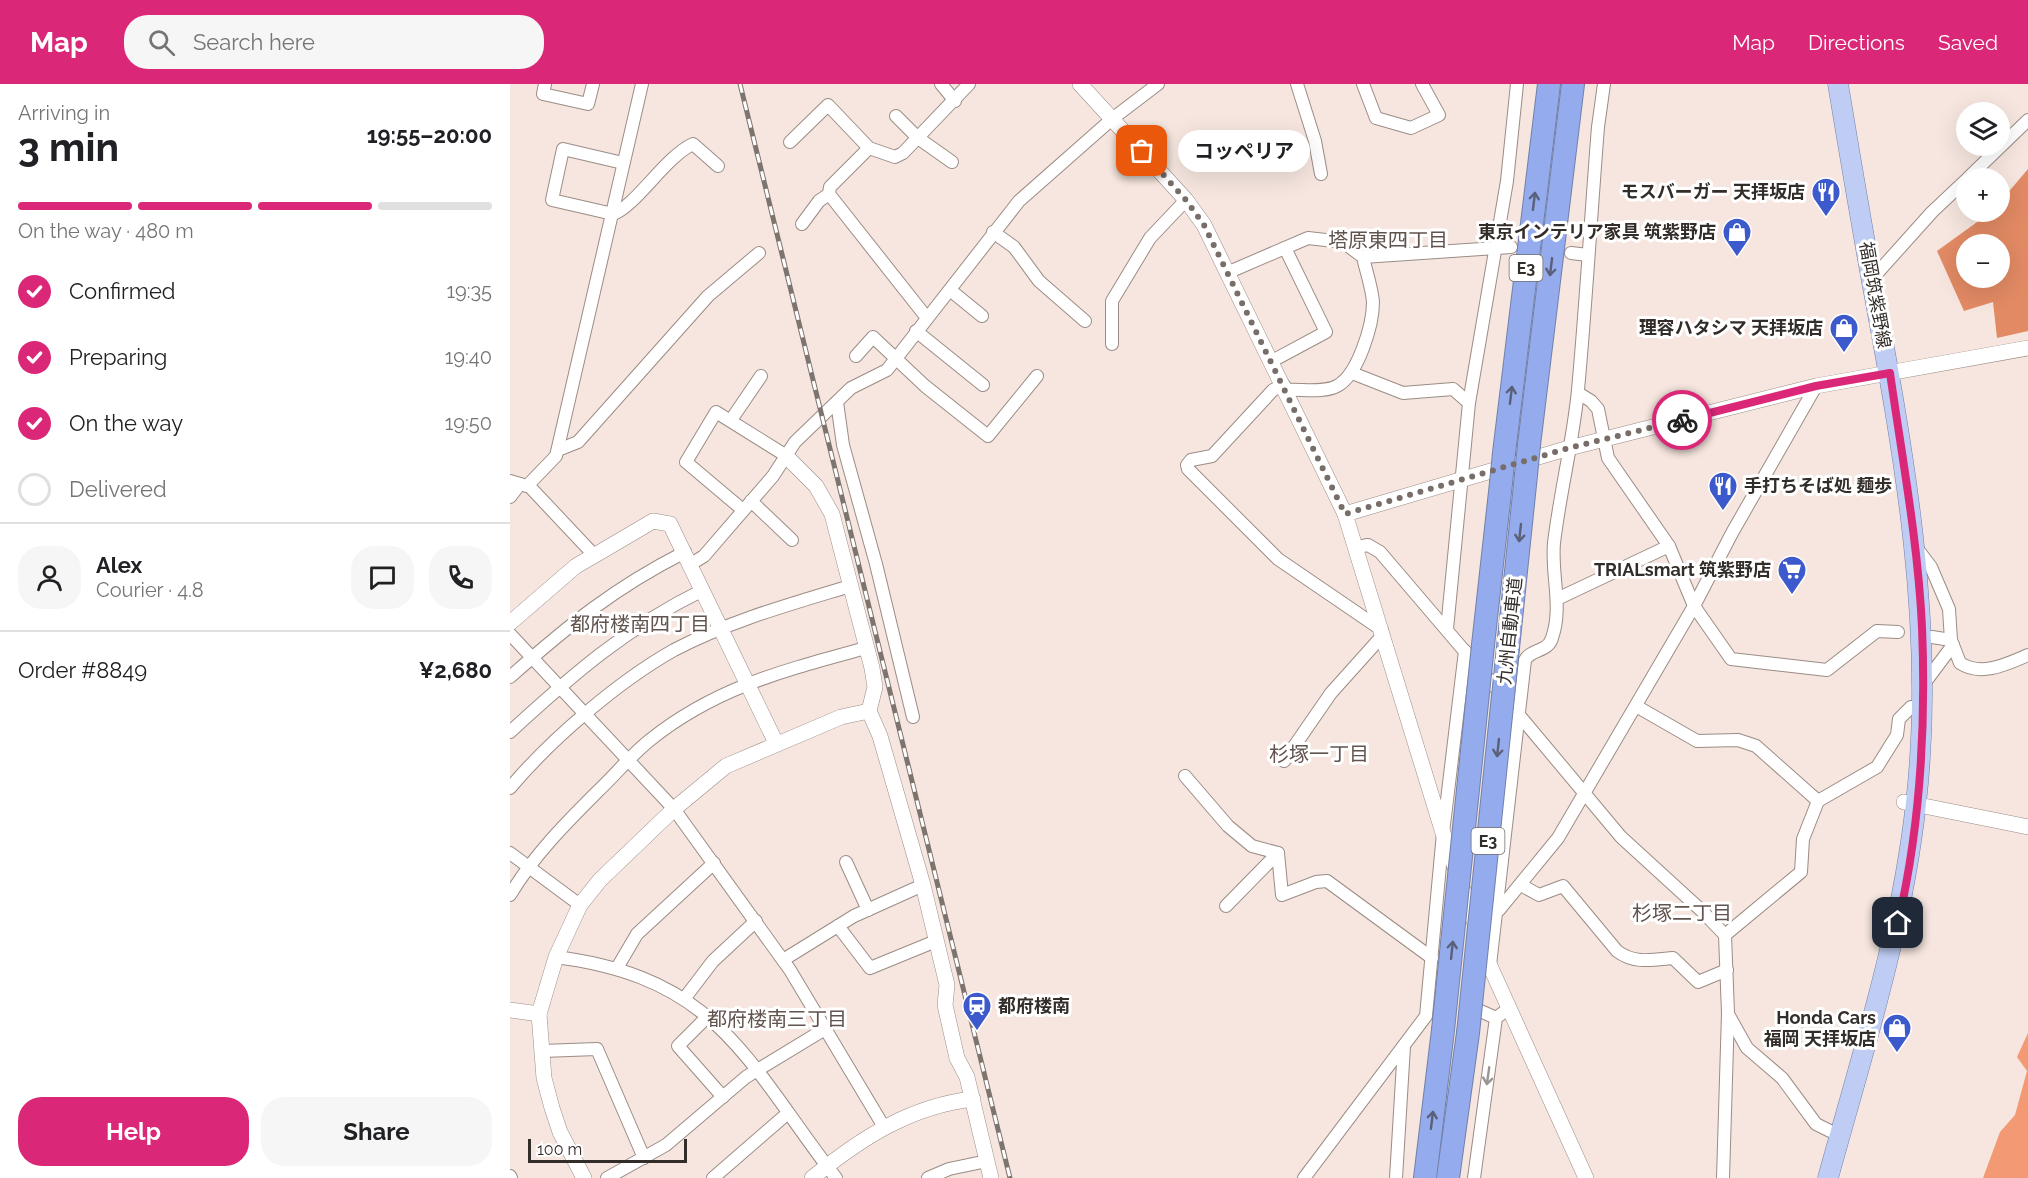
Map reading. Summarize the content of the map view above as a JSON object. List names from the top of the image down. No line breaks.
{"streets":{"highway":["E3","九州自動車道"],"main road":["福岡筑紫野線"]},"districts":["塔原東四丁目","都府楼南四丁目","杉塚一丁目","杉塚二丁目","都府楼南三丁目"],"places":{"other":["コッペリア"],"restaurant":["モスバーガー 天拝坂店","手打ちそば処 麺歩"],"shop":["東京インテリア家具 筑紫野店","理容ハタシマ 天拝坂店","Honda Cars 福岡 天拝坂店"],"supermarket":["TRIALsmart 筑紫野店"],"station":["都府楼南"]},"scale_bar":"100 m","page":{"header":"Map","search":"Search here","nav":["Map","Directions","Saved"],"heading":["3 min","Arriving in","19:55–20:00"],"panel":["Alex","Courier · 4.8","Order #8849","¥2,680"],"map_buttons":["+","−"],"bubble":"コッペリア","bar":"On the way · 480 m","list":[["Confirmed","19:35"],["Preparing","19:40"],["On the way","19:50"],"Delivered"],"buttons":["Help","Share"],"scale":"100 m"}}
